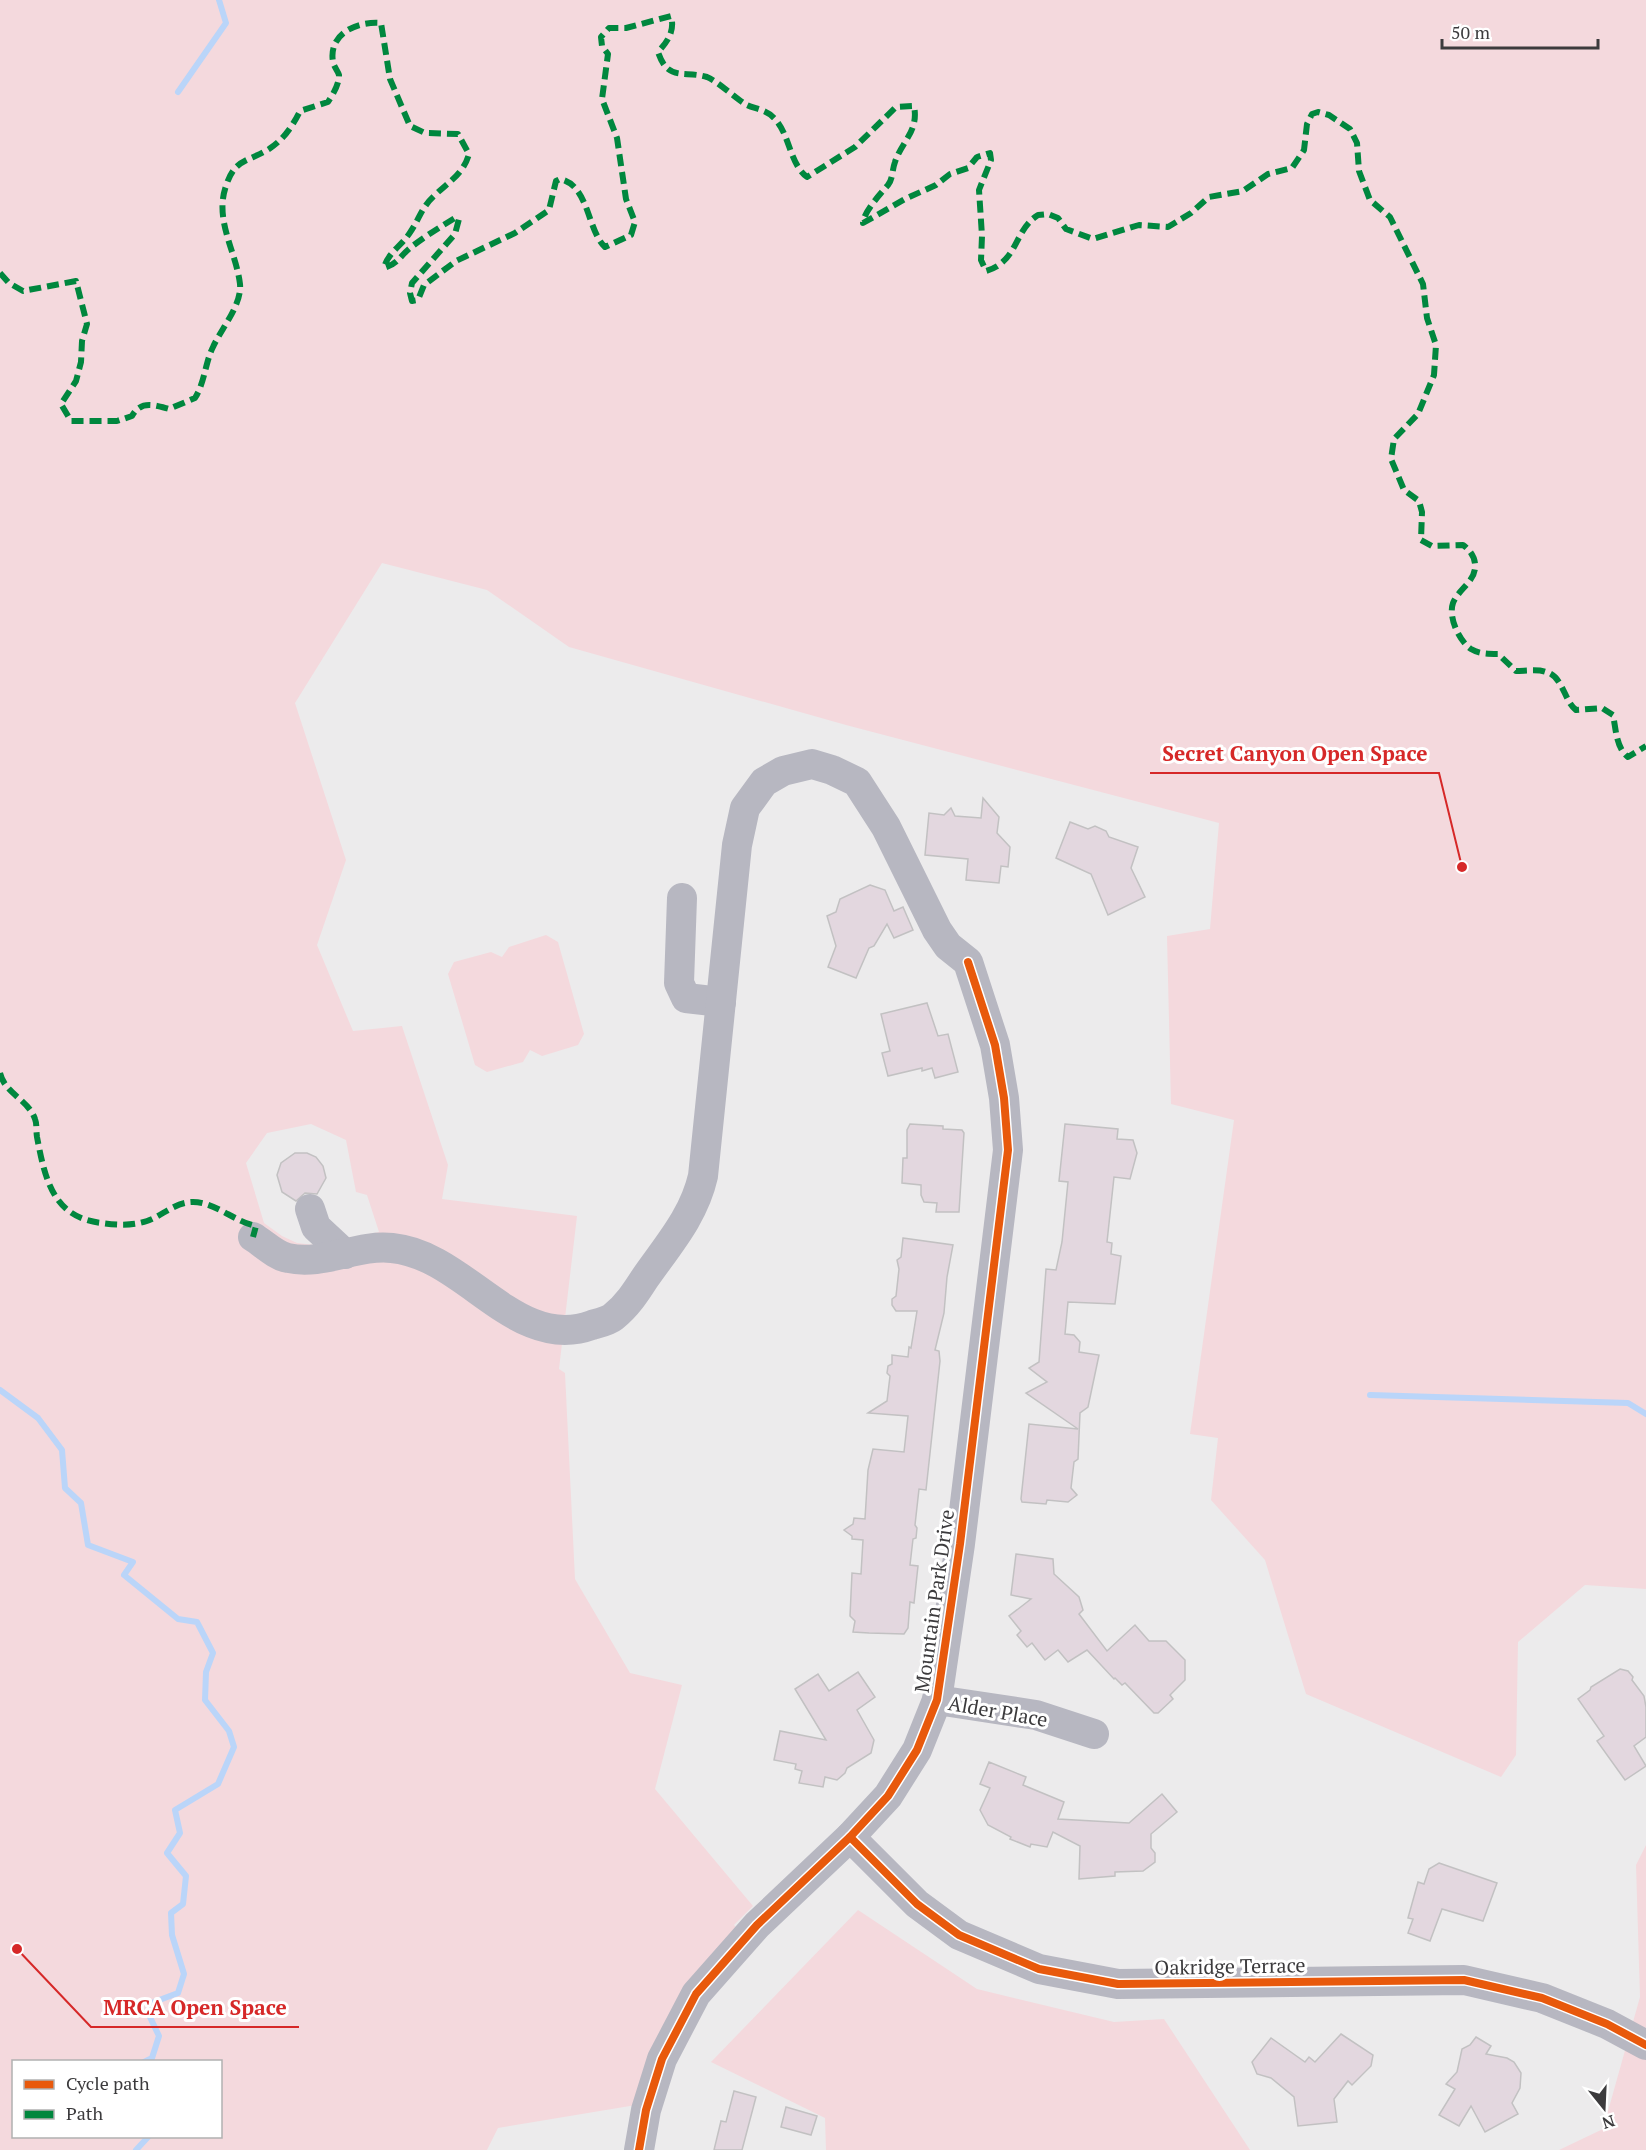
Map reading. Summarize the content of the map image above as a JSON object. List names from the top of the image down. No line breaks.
{"streets":{"street":["Mountain Park Drive","Alder Place","Oakridge Terrace"]},"crossings":[["Mountain Park Drive","Alder Place"],["Mountain Park Drive","Oakridge Terrace"]],"places":["Secret Canyon Open Space","MRCA Open Space"],"legend":["Cycle path","Path"],"scale_bar":"50 m","north":"bottom"}
